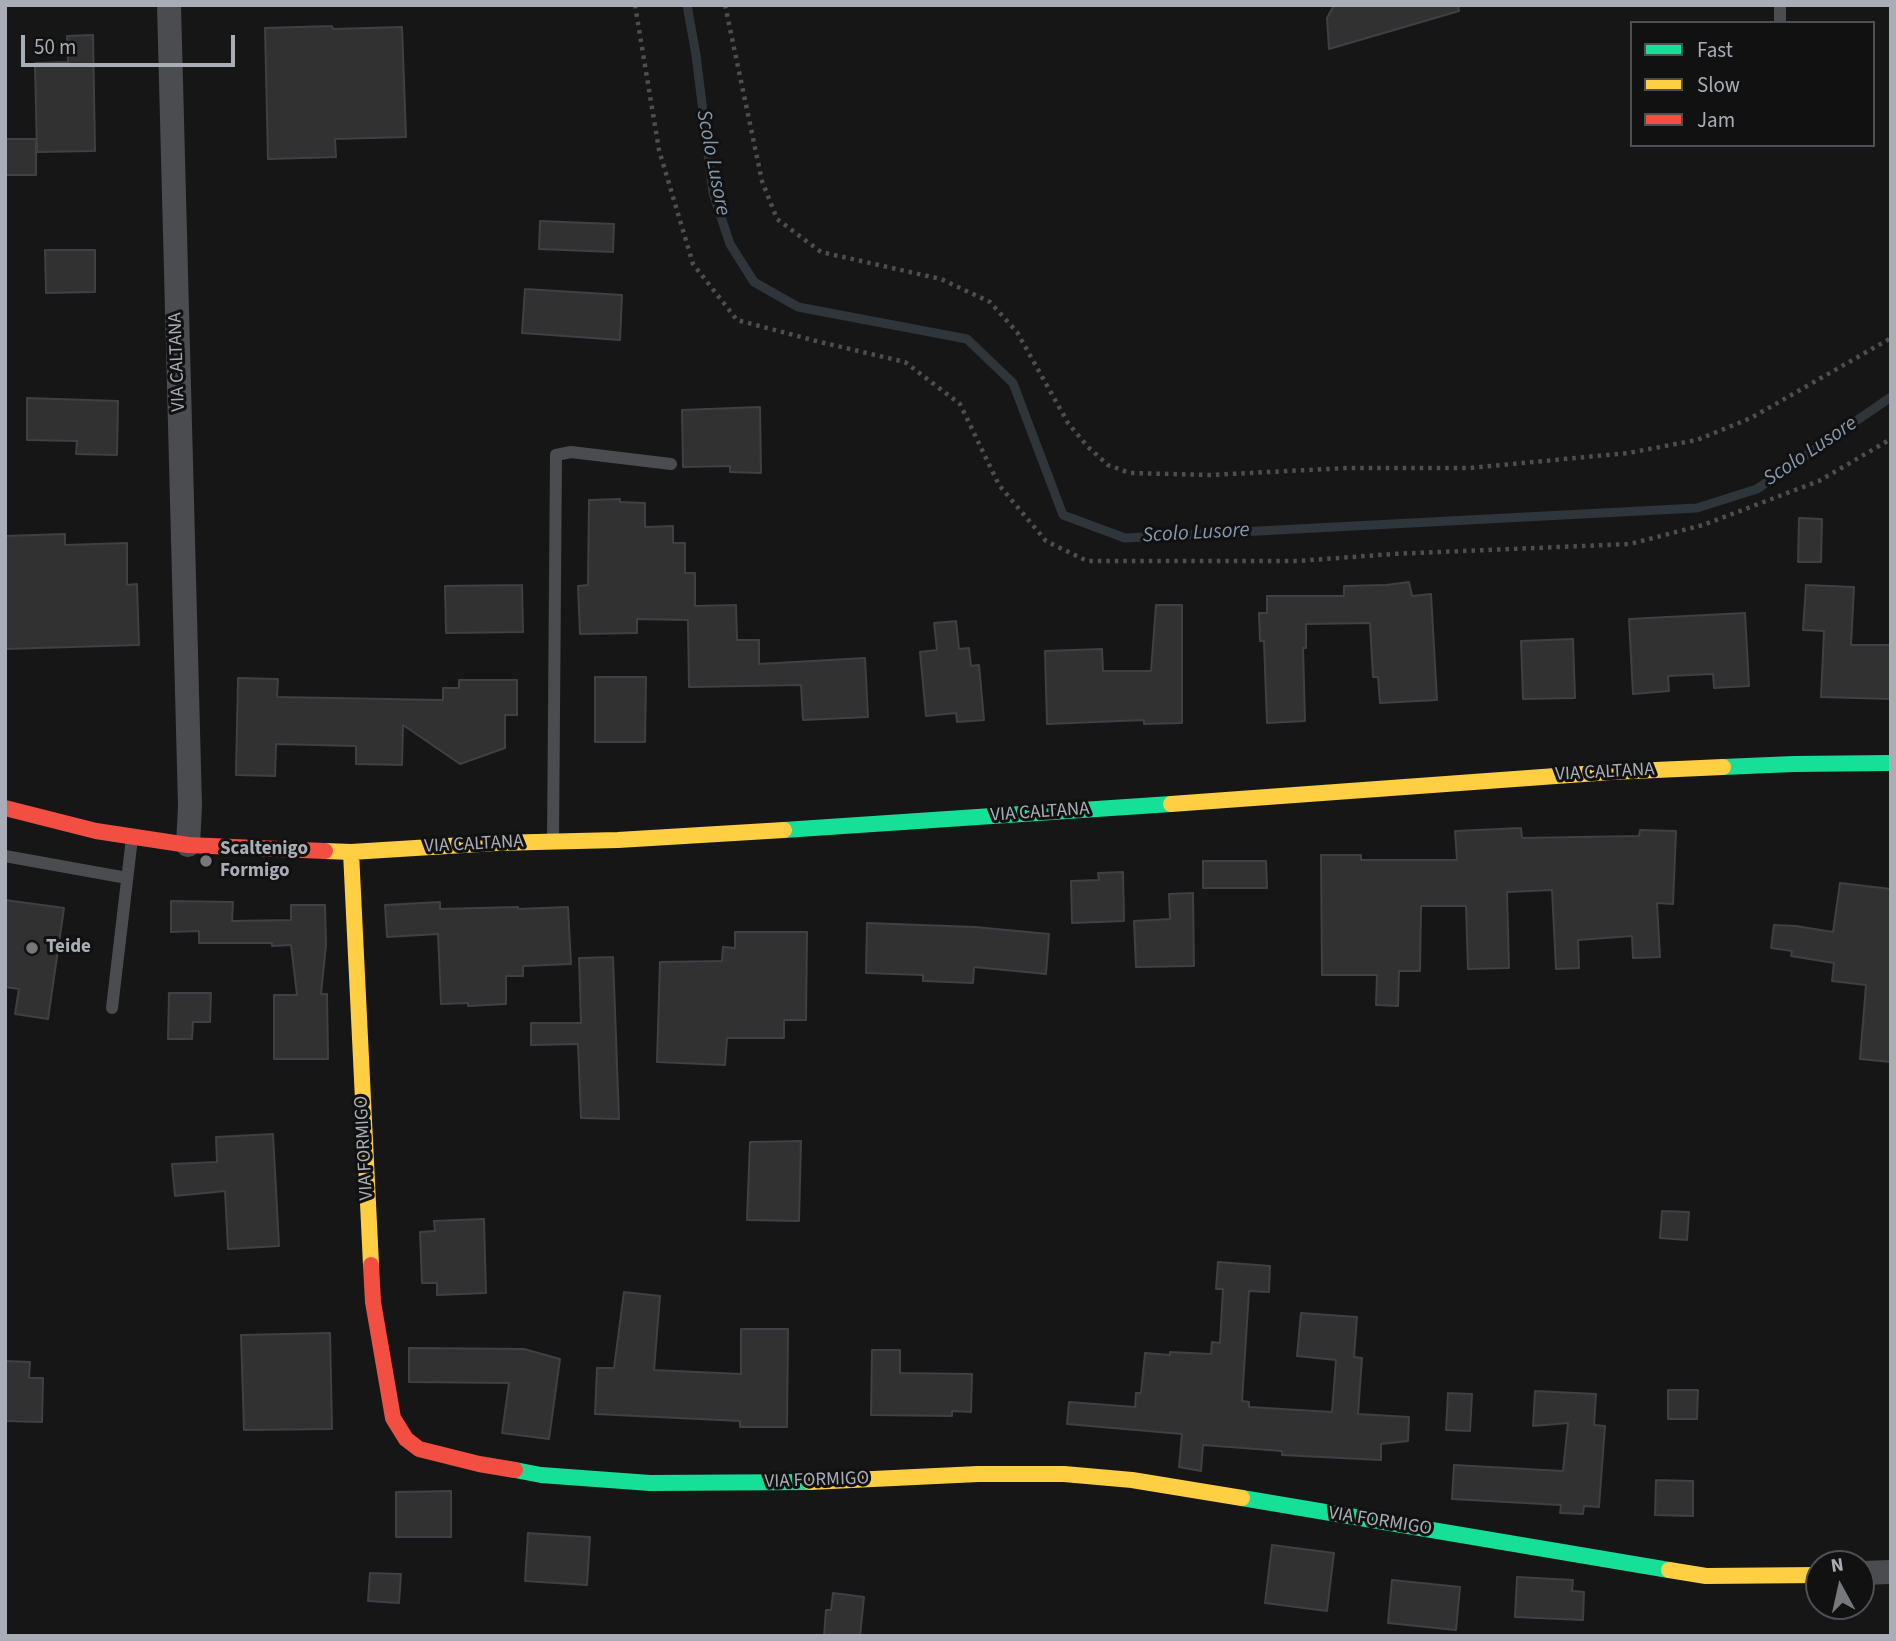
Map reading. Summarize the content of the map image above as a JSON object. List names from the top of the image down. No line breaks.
{"streets":{"street":["VIA CALTANA","VIA FORMIGO"]},"crossings":[["VIA CALTANA","VIA FORMIGO"]],"water":["Scolo Lusore"],"places":["Scaltenigo Formigo","Teide"],"legend":["Fast","Slow","Jam"],"scale_bar":"50 m","north":"top"}
